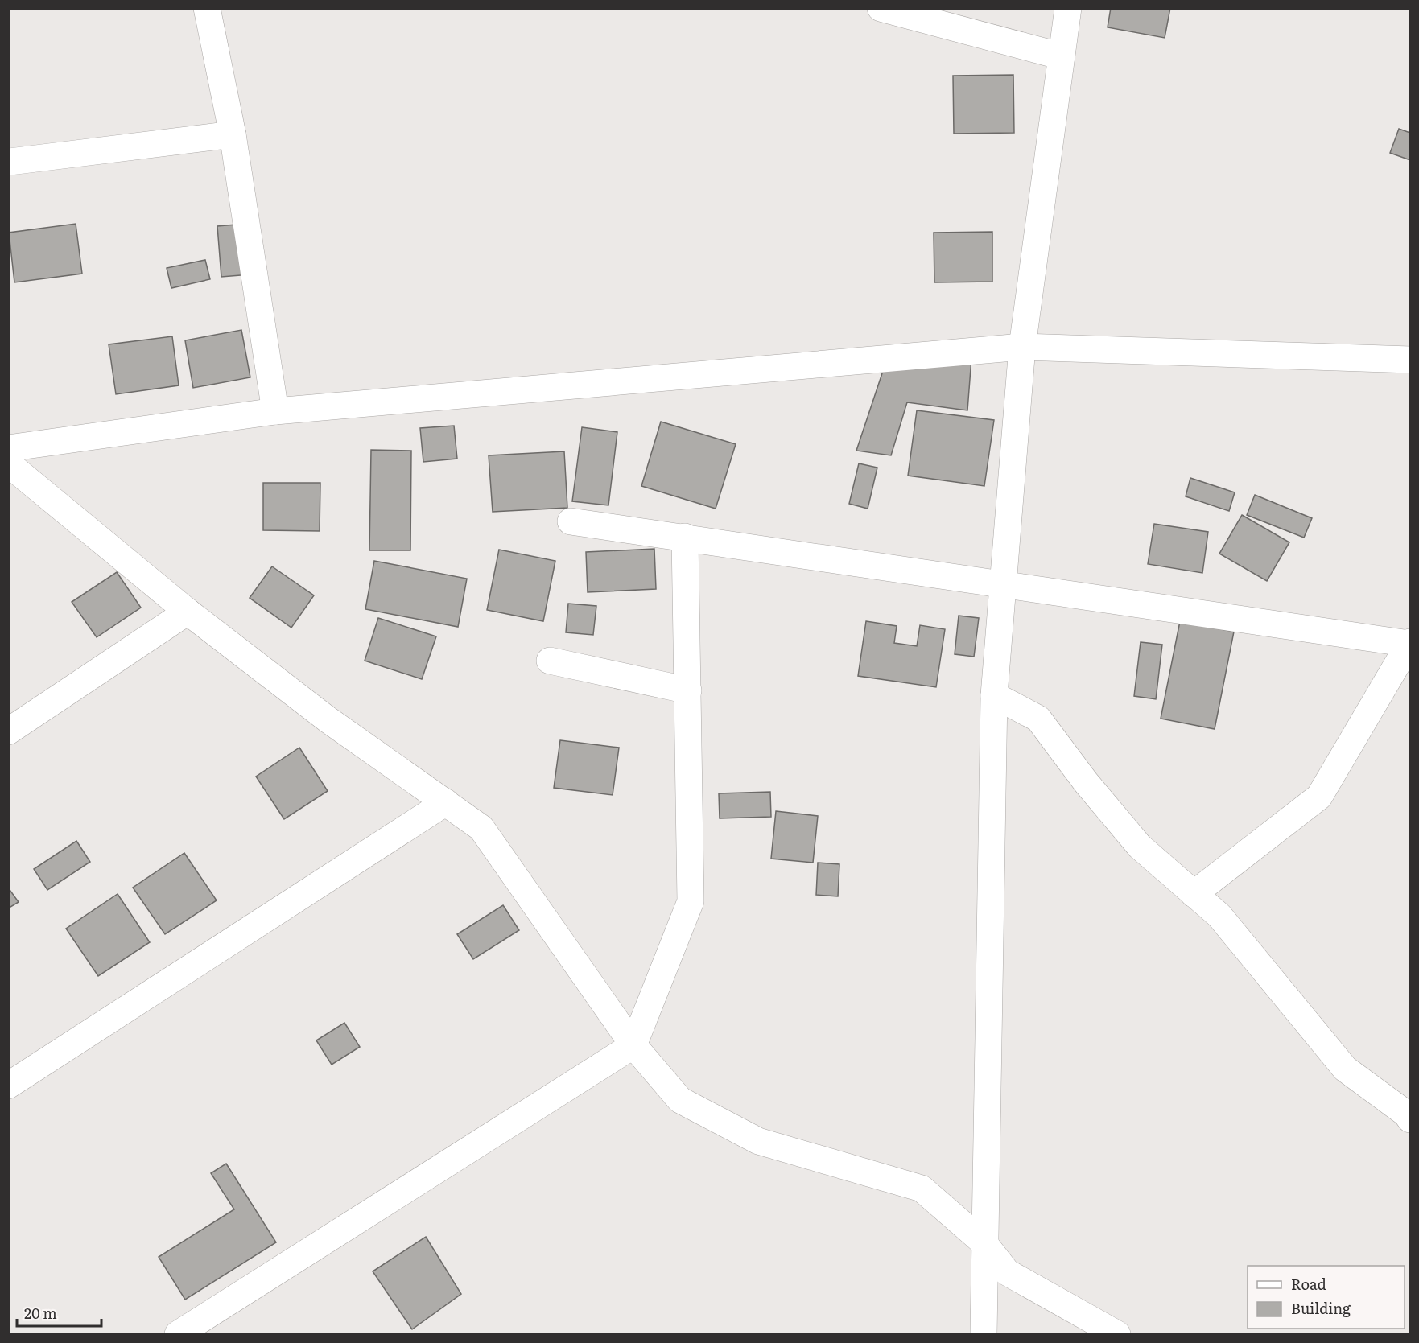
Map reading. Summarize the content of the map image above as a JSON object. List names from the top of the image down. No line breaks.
{"legend":["Road","Building"],"scale_bar":"20 m"}
